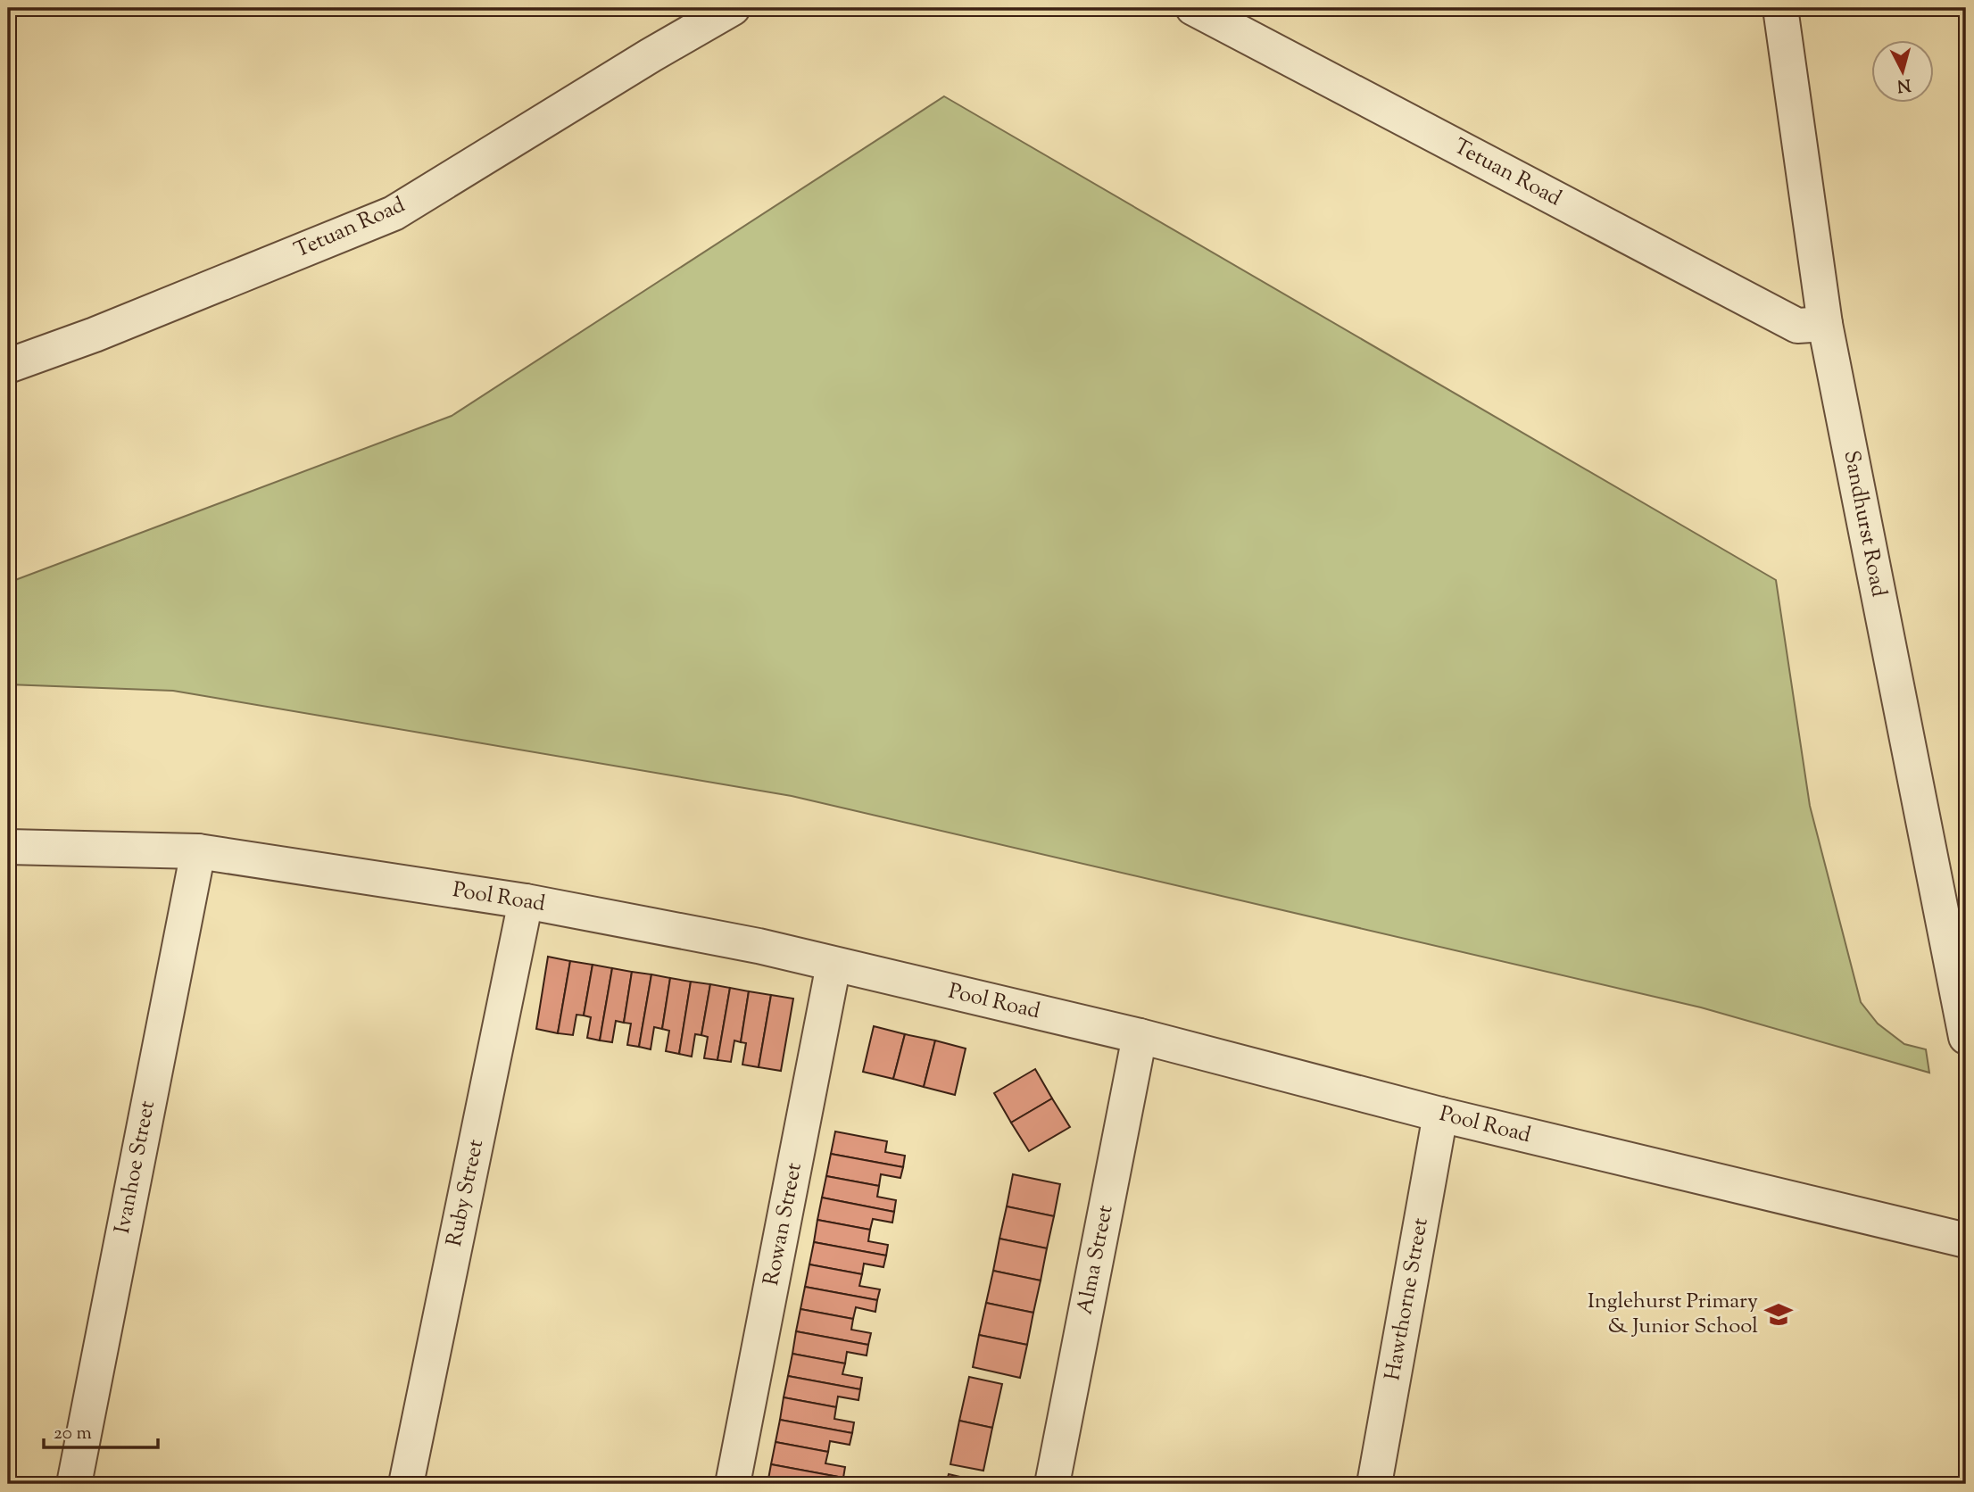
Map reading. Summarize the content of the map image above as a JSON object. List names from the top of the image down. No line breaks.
{"streets":{"street":["Tetuan Road","Sandhurst Road","Pool Road","Ivanhoe Street","Ruby Street","Rowan Street","Alma Street","Hawthorne Street"]},"crossings":[["Tetuan Road","Sandhurst Road"],["Pool Road","Ivanhoe Street"],["Pool Road","Ruby Street"],["Pool Road","Rowan Street"],["Pool Road","Alma Street"],["Pool Road","Hawthorne Street"]],"places":{"school or university":["Inglehurst Primary & Junior School"]},"scale_bar":"20 m","north":"bottom"}
